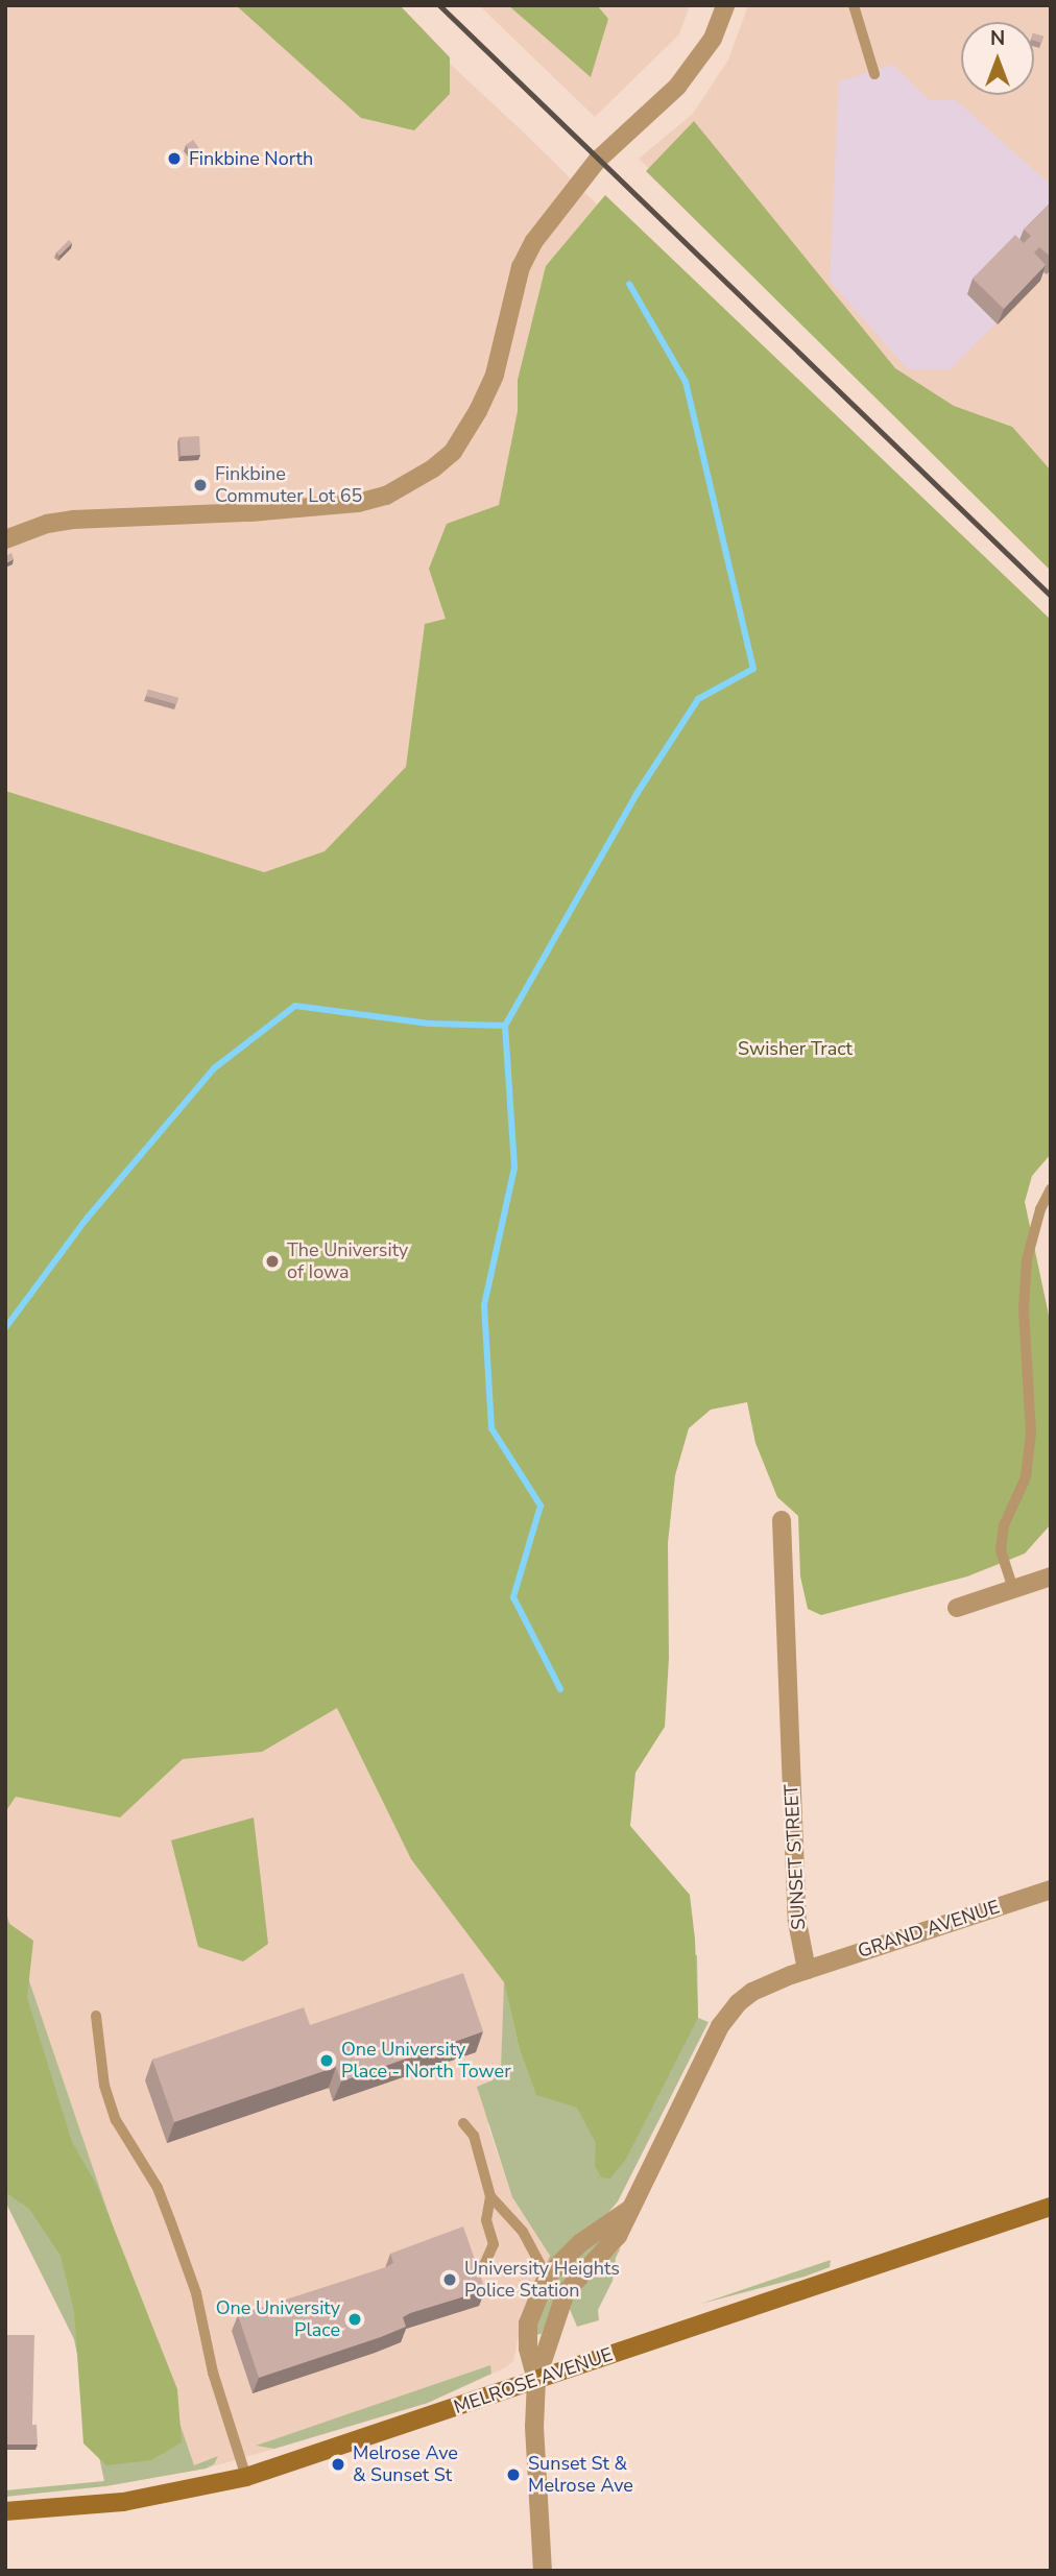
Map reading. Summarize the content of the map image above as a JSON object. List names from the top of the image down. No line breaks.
{"streets":{"main road":["MELROSE AVENUE"],"street":["SUNSET STREET","GRAND AVENUE"]},"crossings":[["SUNSET STREET","GRAND AVENUE"]],"parks":["Swisher Tract"],"places":["Finkbine North","Finkbine Commuter Lot 65","The University of Iowa","One University Place - North Tower","University Heights Police Station","One University Place","Melrose Ave & Sunset St","Sunset St & Melrose Ave"],"north":"top"}
